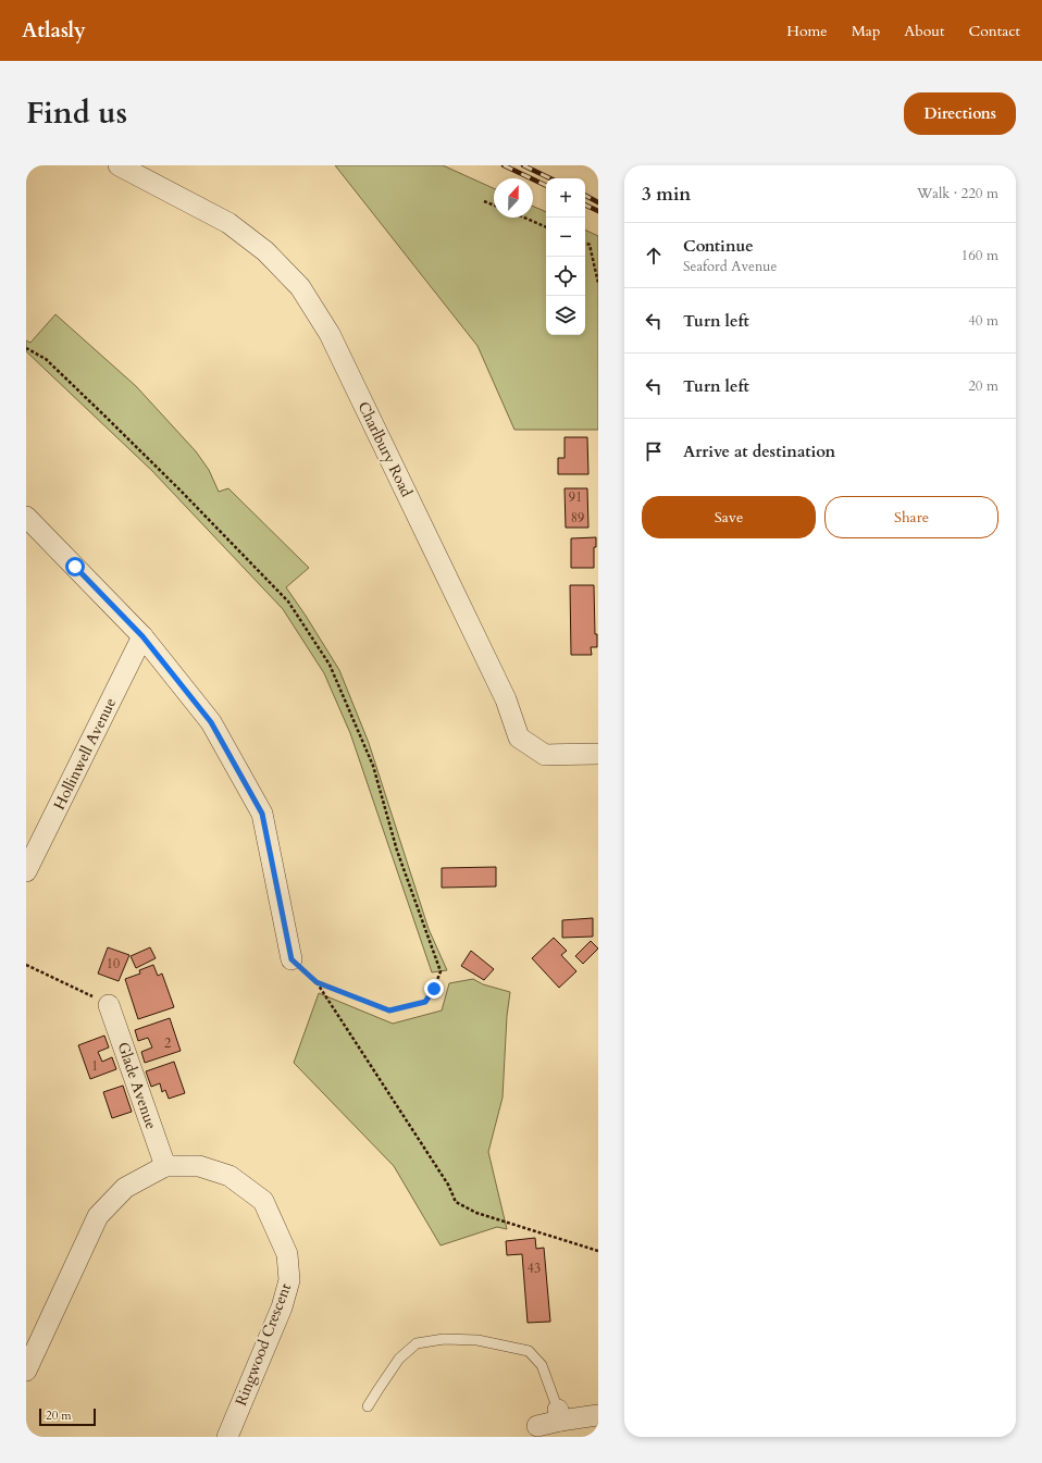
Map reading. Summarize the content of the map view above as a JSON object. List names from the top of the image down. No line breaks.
{"streets":{"street":["Charlbury Road","Hollinwell Avenue","Glade Avenue","Ringwood Crescent"]},"crossings":[["Glade Avenue","Ringwood Crescent"]],"house_numbers":["91","89","10","2","1","43"],"scale_bar":"20 m","north":"top","page":{"header":"Atlasly","nav":["Home","Map","About","Contact"],"title":"Find us","buttons":["Directions",["Save","Share"]],"heading":["3 min","Walk · 220 m"],"map_buttons":["+","−"],"list":[["Continue","Seaford Avenue","160 m"],["Turn left","40 m"],["Turn left","20 m"],"Arrive at destination"],"scale":"20 m"}}
